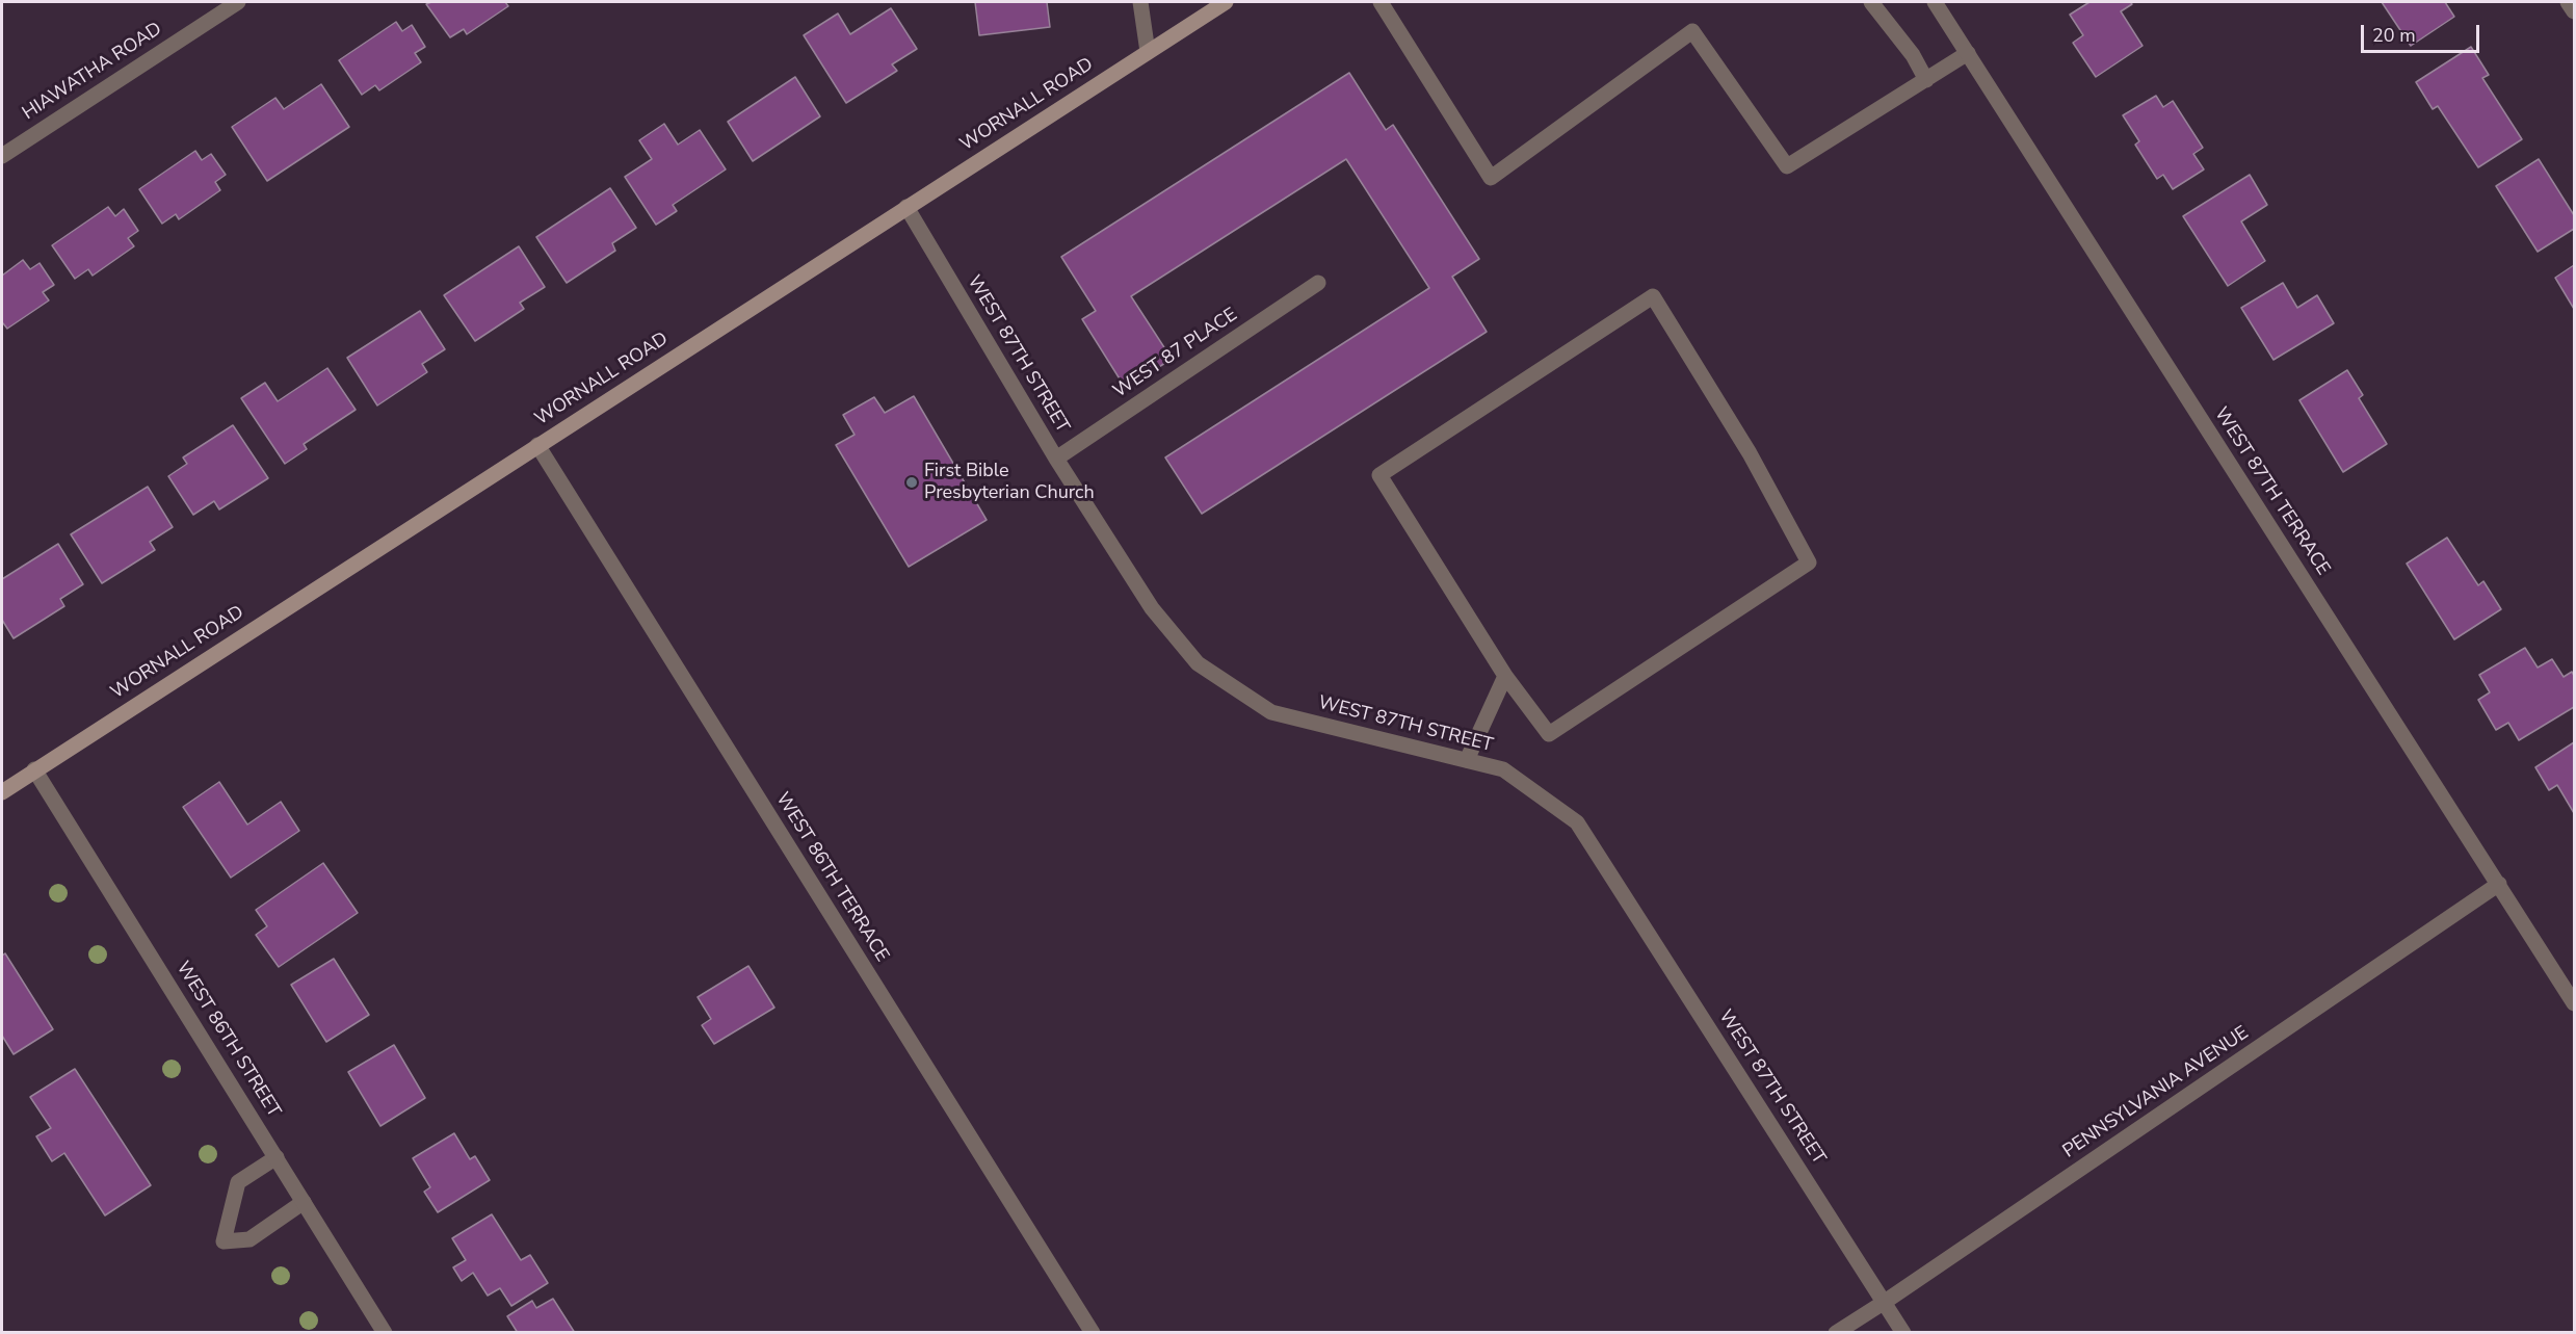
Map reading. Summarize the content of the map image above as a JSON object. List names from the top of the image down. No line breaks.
{"streets":{"main road":["WORNALL ROAD"],"street":["HIAWATHA ROAD","WEST 87 PLACE","WEST 87TH STREET","WEST 87TH TERRACE","WEST 86TH TERRACE","WEST 86TH STREET","PENNSYLVANIA AVENUE"]},"crossings":[["WORNALL ROAD","WEST 87TH STREET"],["WORNALL ROAD","WEST 86TH TERRACE"],["WORNALL ROAD","WEST 86TH STREET"],["WEST 87 PLACE","WEST 87TH STREET"],["WEST 87TH STREET","PENNSYLVANIA AVENUE"],["WEST 87TH TERRACE","PENNSYLVANIA AVENUE"]],"places":["First Bible Presbyterian Church"],"scale_bar":"20 m"}
